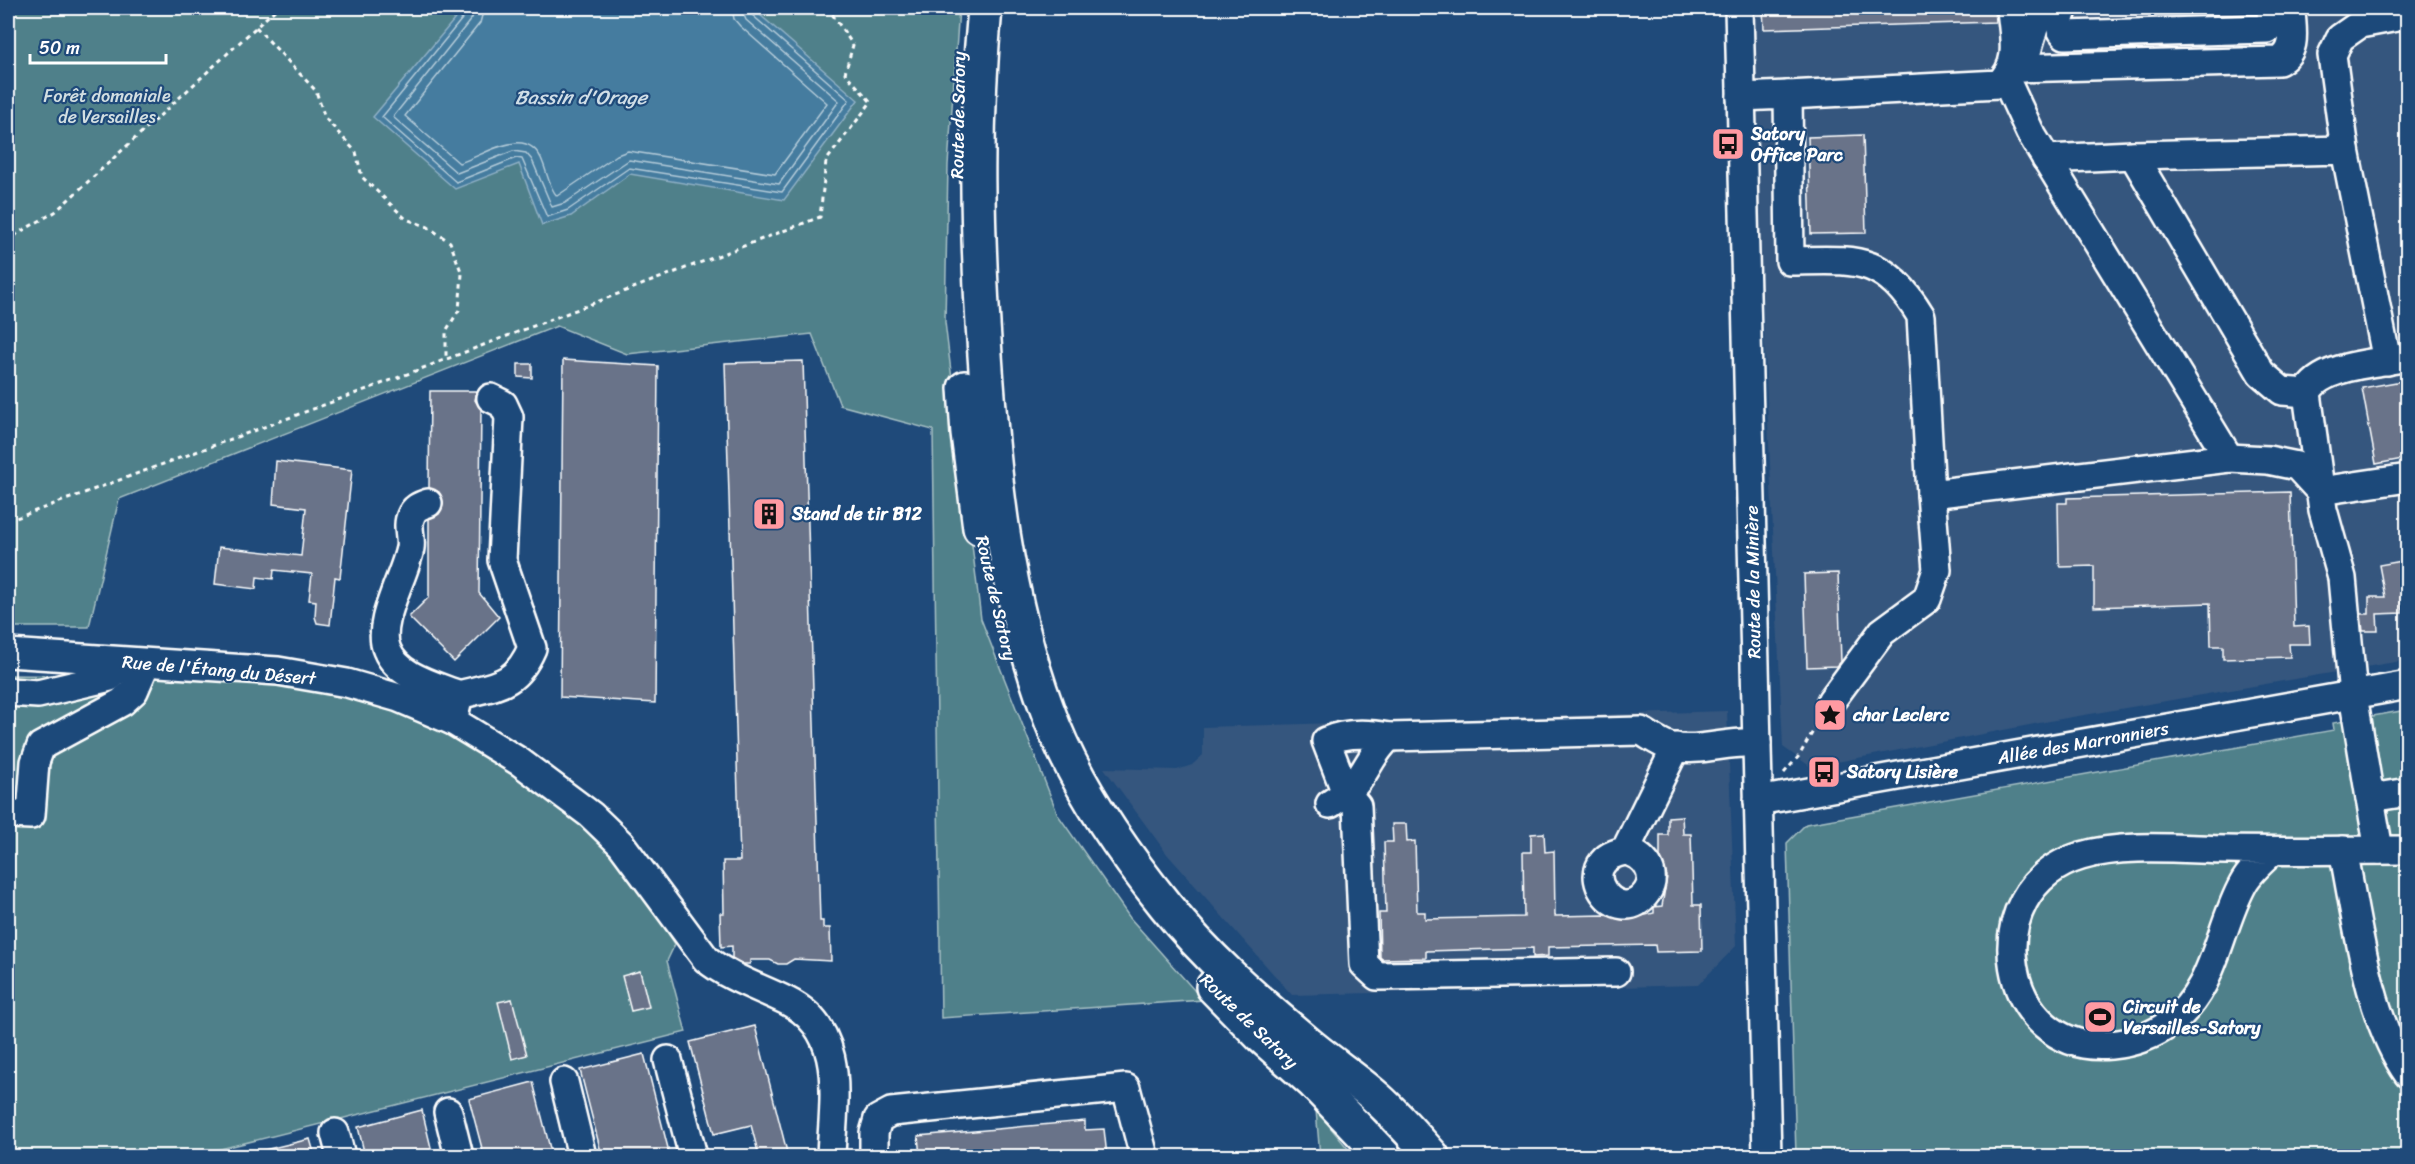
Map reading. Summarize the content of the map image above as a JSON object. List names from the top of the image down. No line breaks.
{"streets":{"main road":["Route de Satory"],"street":["Route de la Minière","Rue de l'Étang du Désert","Allée des Marronniers"]},"crossings":[["Route de la Minière","Allée des Marronniers"]],"water":["Bassin d'Orage"],"parks":["Forêt domaniale de Versailles"],"places":{"bus stop":["Satory Office Parc","Satory Lisière"],"building":["Stand de tir B12"],"place":["char Leclerc"],"sports":["Circuit de Versailles-Satory"]},"scale_bar":"50 m"}
